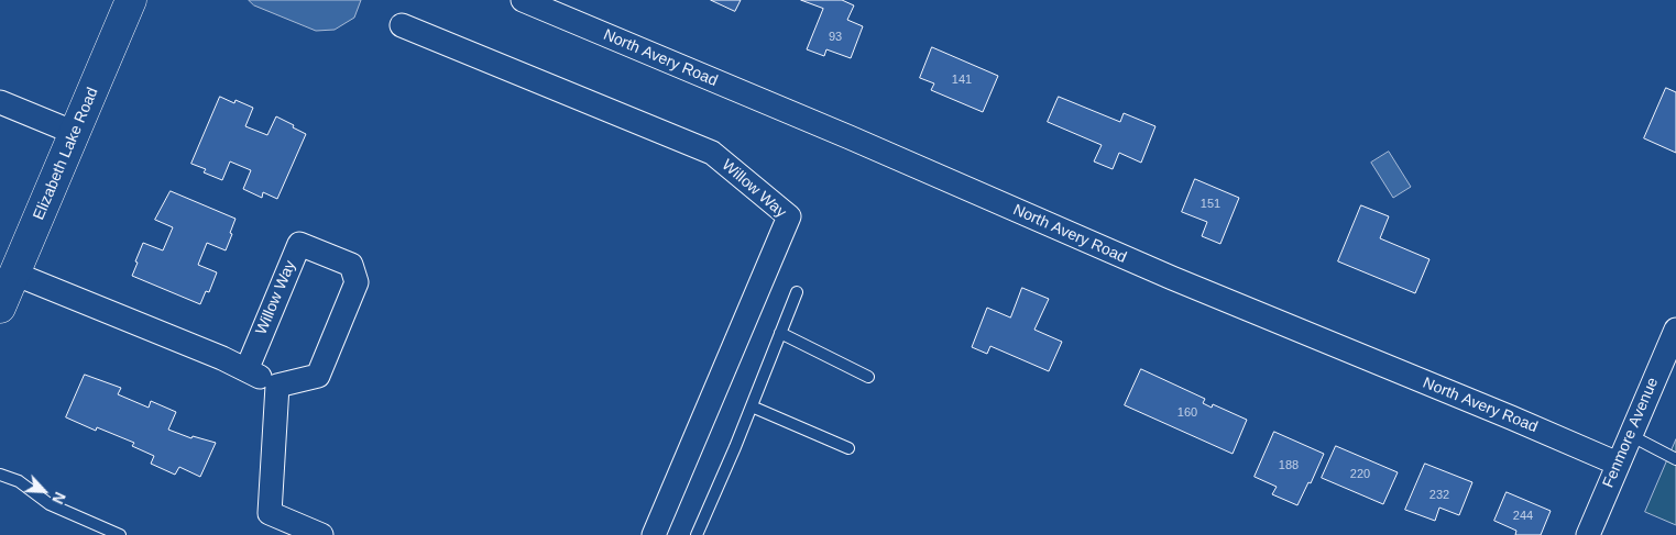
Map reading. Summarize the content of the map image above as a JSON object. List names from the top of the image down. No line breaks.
{"streets":{"main road":["Elizabeth Lake Road"],"street":["North Avery Road","Willow Way","Fenmore Avenue"]},"crossings":[["North Avery Road","Fenmore Avenue"]],"house_numbers":["93","141","151","160","188","220","232","244"],"north":"bottom right"}
